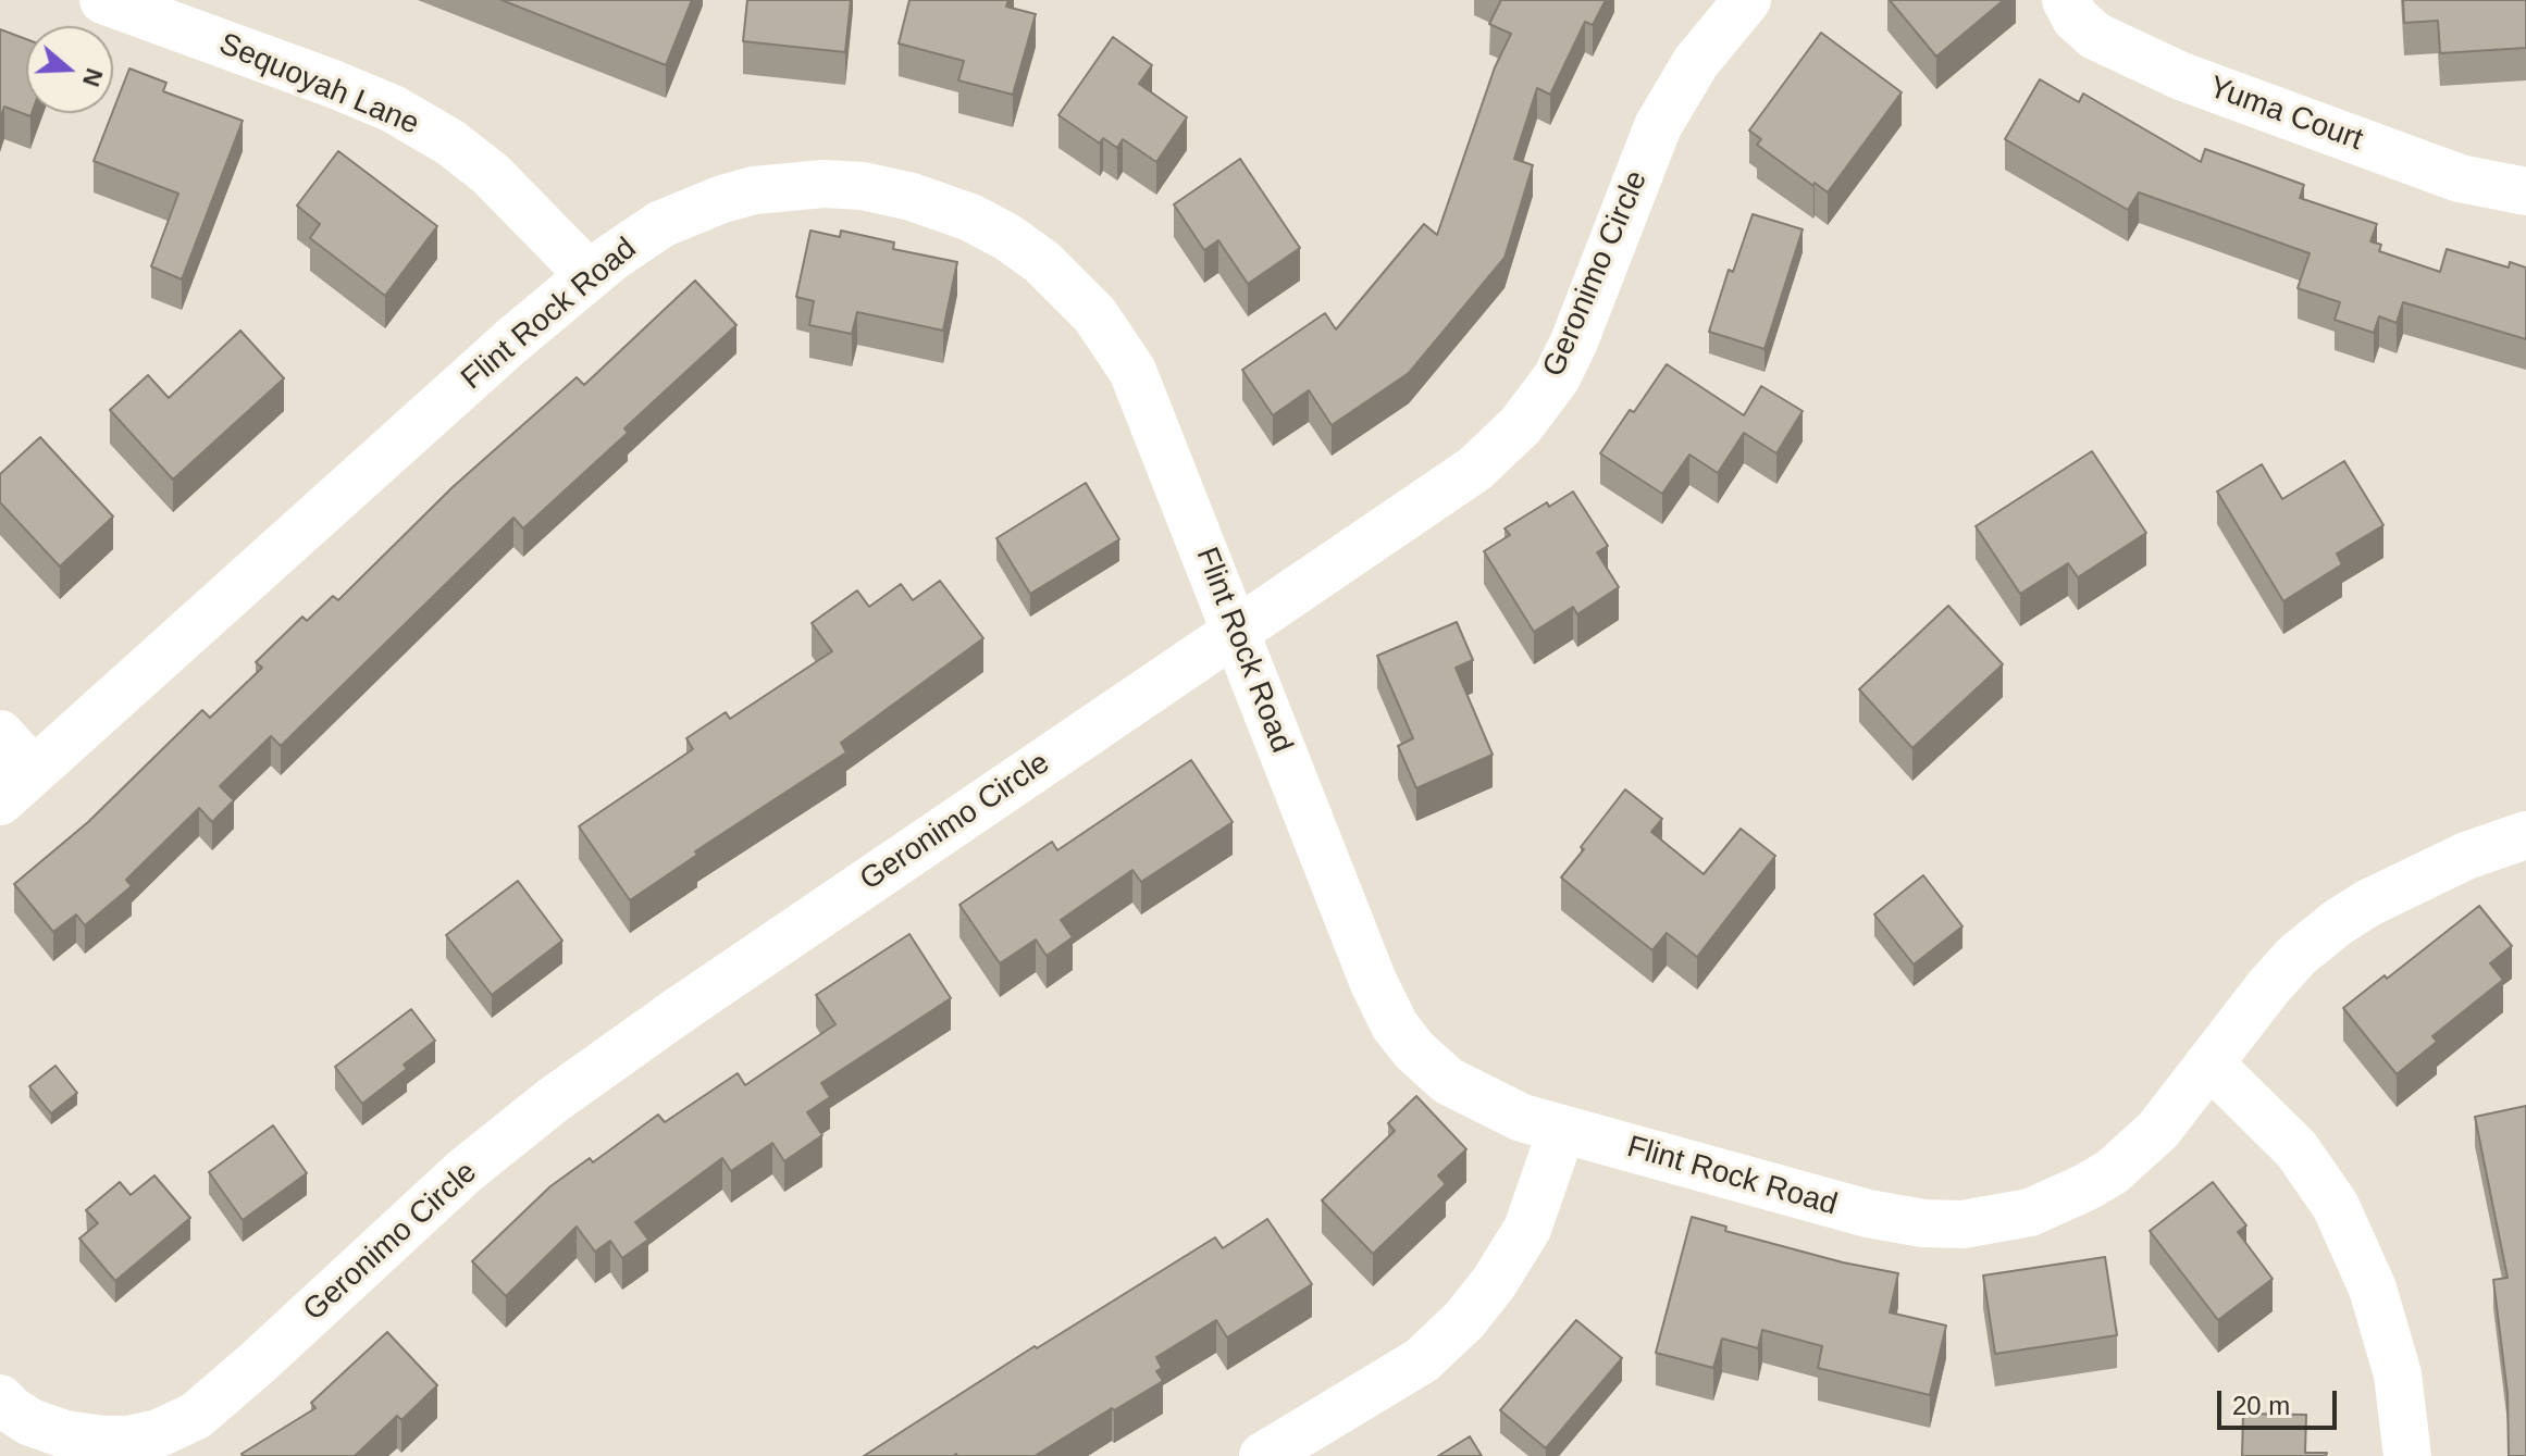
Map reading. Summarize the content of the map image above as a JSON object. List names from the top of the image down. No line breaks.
{"streets":{"street":["Sequoyah Lane","Yuma Court","Geronimo Circle","Flint Rock Road"]},"crossings":[["Sequoyah Lane","Flint Rock Road"],["Geronimo Circle","Flint Rock Road"]],"scale_bar":"20 m","north":"right"}
